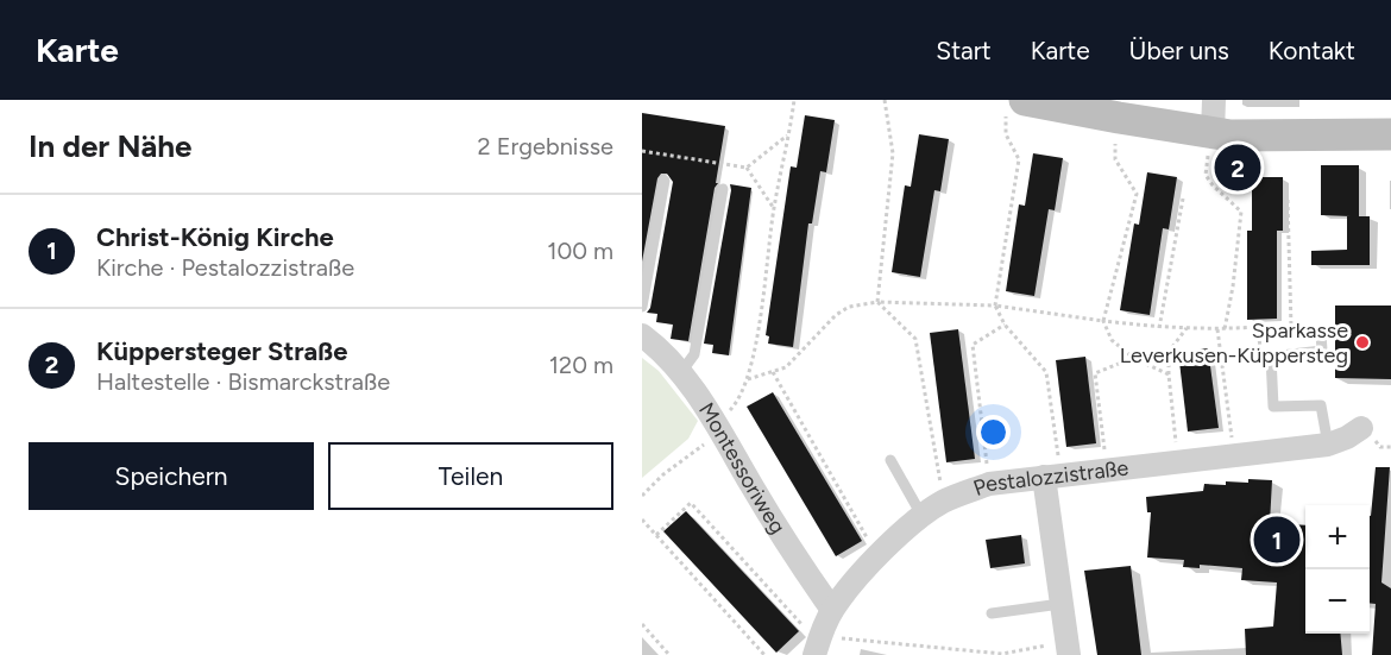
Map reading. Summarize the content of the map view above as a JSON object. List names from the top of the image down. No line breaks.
{"streets":{"street":["Montessoriweg","Pestalozzistraße"]},"crossings":[["Montessoriweg","Pestalozzistraße"]],"places":["Sparkasse Leverkusen-Küppersteg"],"page":{"header":"Karte","nav":["Start","Karte","Über uns","Kontakt"],"heading":["In der Nähe","2 Ergebnisse"],"pins":["2","1"],"list":[{"mark":"1","name":"Christ-König Kirche","note":"Kirche · Pestalozzistraße","value":"100 m"},{"mark":"2","name":"Küppersteger Straße","note":"Haltestelle · Bismarckstraße","value":"120 m"}],"buttons":["Speichern","Teilen"],"map_buttons":["+","−"]}}
